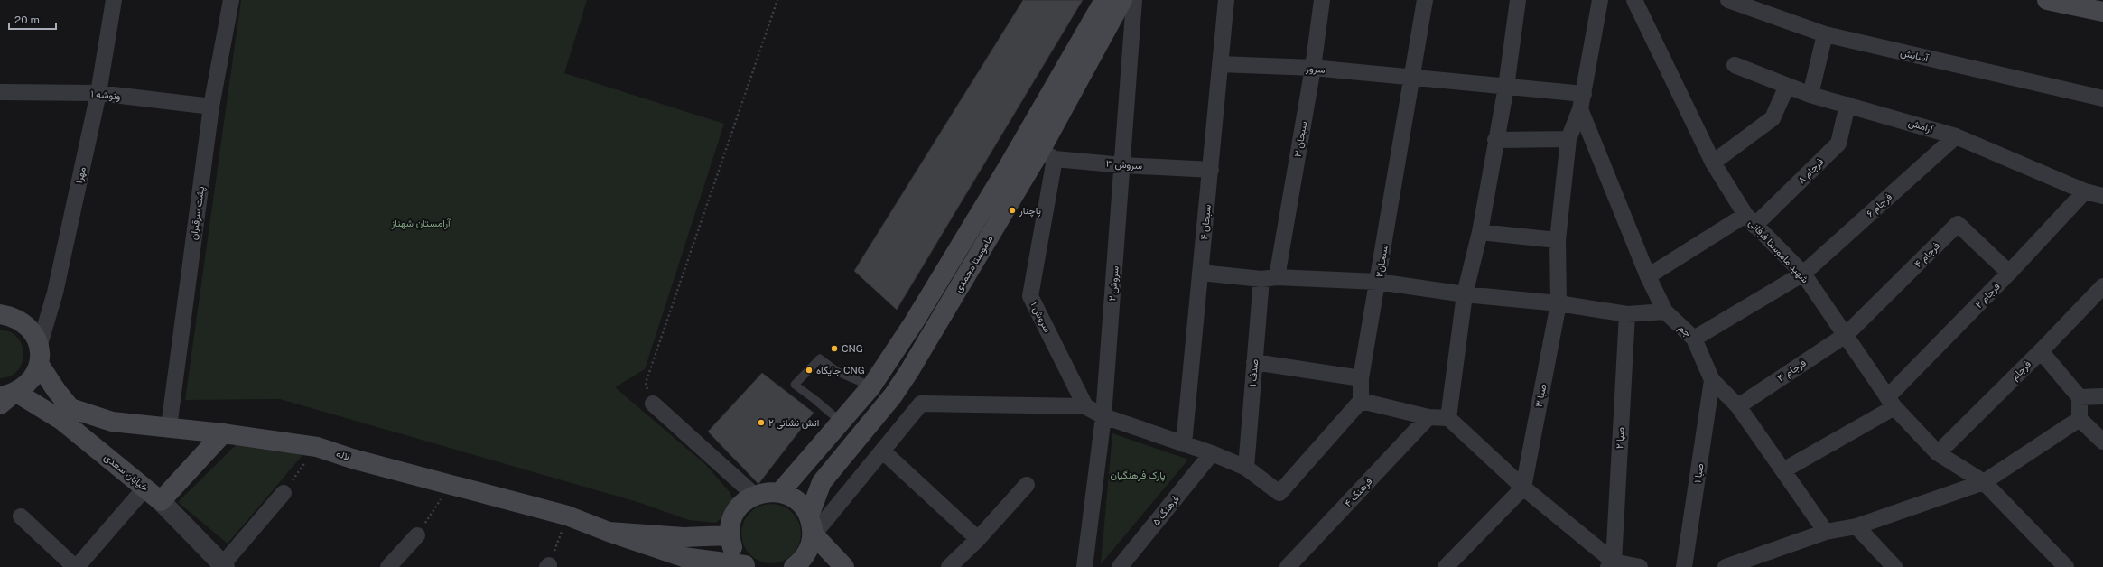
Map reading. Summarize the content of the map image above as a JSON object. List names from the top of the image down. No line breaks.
{"streets":{"main road":["ماموستا محمدی","لاله","خیابان سعدی"],"street":["آسایش","سرور","ونوشه ۱","آرامش","سبحان ۳","سروش ۳","فرجام ۸","مهر۱","فرجام ۶","پشت سرقبران","سبحان ۴","شهید ماموستا فرقانی","فرجام ۴","سبحان۲","سروش ۲","فرجام ۲","سروش ۱","جم","فرجام ۳","فرجام","صدف ۱","صبا ۳","صبا ۲","صبا ۱","فرهنگ ۴","فرهنگ ۵"]},"crossings":[["سرور","سبحان ۳"],["سرور","سبحان ۴"],["سرور","سبحان۲"],["سرور","جم"],["سرور","صبا ۳"],["ونوشه ۱","مهر۱"],["ونوشه ۱","پشت سرقبران"],["آرامش","فرجام ۸"],["آرامش","فرجام ۶"],["آرامش","فرجام ۲"],["سبحان ۳","صدف ۱"],["سروش ۳","سبحان ۴"],["سروش ۳","ماموستا محمدی"],["سروش ۳","سروش ۲"],["سروش ۳","سروش ۱"],["فرجام ۸","شهید ماموستا فرقانی"],["فرجام ۸","جم"],["مهر۱","لاله"],["فرجام ۶","شهید ماموستا فرقانی"],["فرجام ۶","جم"],["پشت سرقبران","لاله"],["شهید ماموستا فرقانی","فرجام ۴"],["شهید ماموستا فرقانی","فرجام ۲"],["شهید ماموستا فرقانی","فرجام ۳"],["شهید ماموستا فرقانی","فرجام"],["فرجام ۴","فرجام ۲"],["فرجام ۴","فرجام ۳"],["ماموستا محمدی","سروش ۱"],["فرجام ۲","جم"],["جم","فرجام ۳"],["جم","صبا ۳"],["جم","صبا ۱"]],"parks":["آرامستان شهناز","پارک فرهنگیان"],"places":["پاچنار","CNG","جایگاه CNG","اتش نشانی ۲"],"scale_bar":"20 m"}
